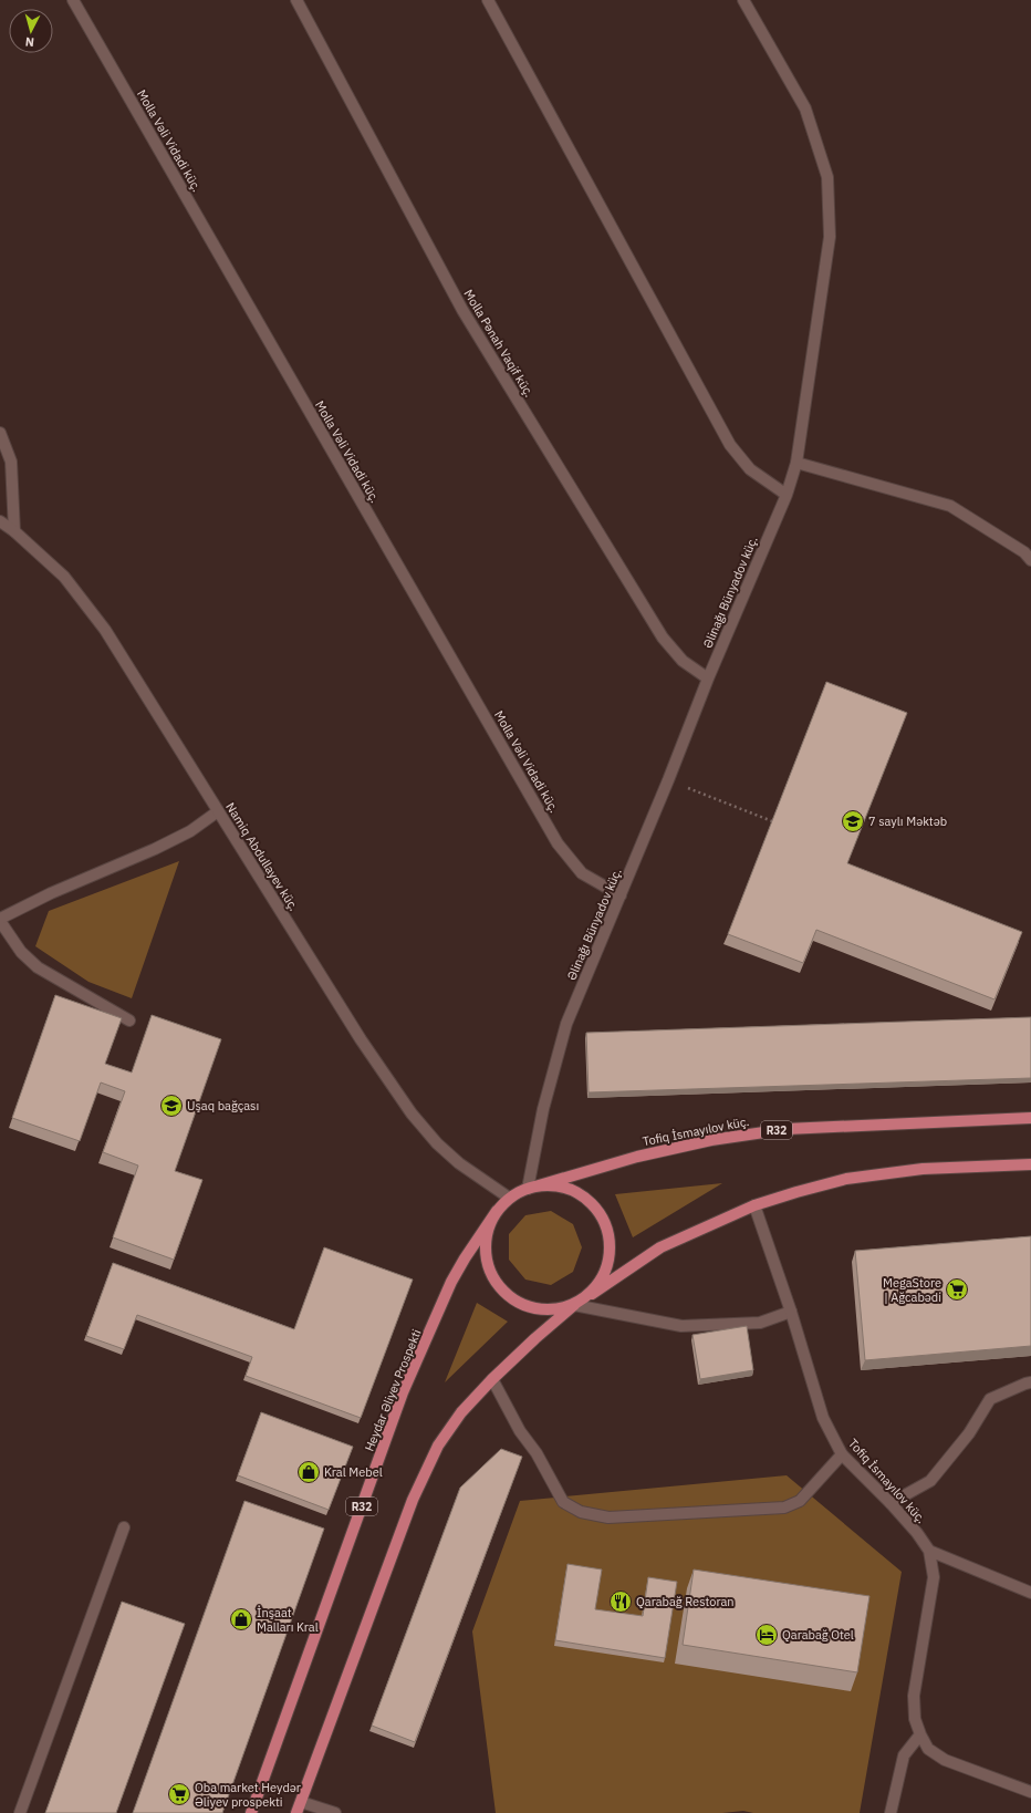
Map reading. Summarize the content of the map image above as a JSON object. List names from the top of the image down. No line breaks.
{"streets":{"main road":["R32","Tofiq İsmayılov küç.","Heydar Əliyev Prospekti"],"street":["Molla Vəli Vidadi küç.","Molla Pənah Vaqif küç.","Əlinağı Bünyadov küç.","Namiq Abdullayev küç."]},"crossings":[["Molla Vəli Vidadi küç.","Əlinağı Bünyadov küç."],["Molla Pənah Vaqif küç.","Əlinağı Bünyadov küç."],["Əlinağı Bünyadov küç.","Namiq Abdullayev küç."],["Əlinağı Bünyadov küç.","Tofiq İsmayılov küç."],["Əlinağı Bünyadov küç.","Heydar Əliyev Prospekti"],["Namiq Abdullayev küç.","Tofiq İsmayılov küç."],["Namiq Abdullayev küç.","Heydar Əliyev Prospekti"],["Tofiq İsmayılov küç.","Heydar Əliyev Prospekti"]],"places":{"school or university":["7 saylı Məktəb","Uşaq bağçası"],"supermarket":["MegaStore | Ağcabədi","Oba market Heydər Əliyev prospekti"],"shop":["Kral Mebel","İnşaat Malları Kral"],"restaurant":["Qarabağ Restoran"],"hotel":["Qarabağ Otel"]},"north":"bottom"}
